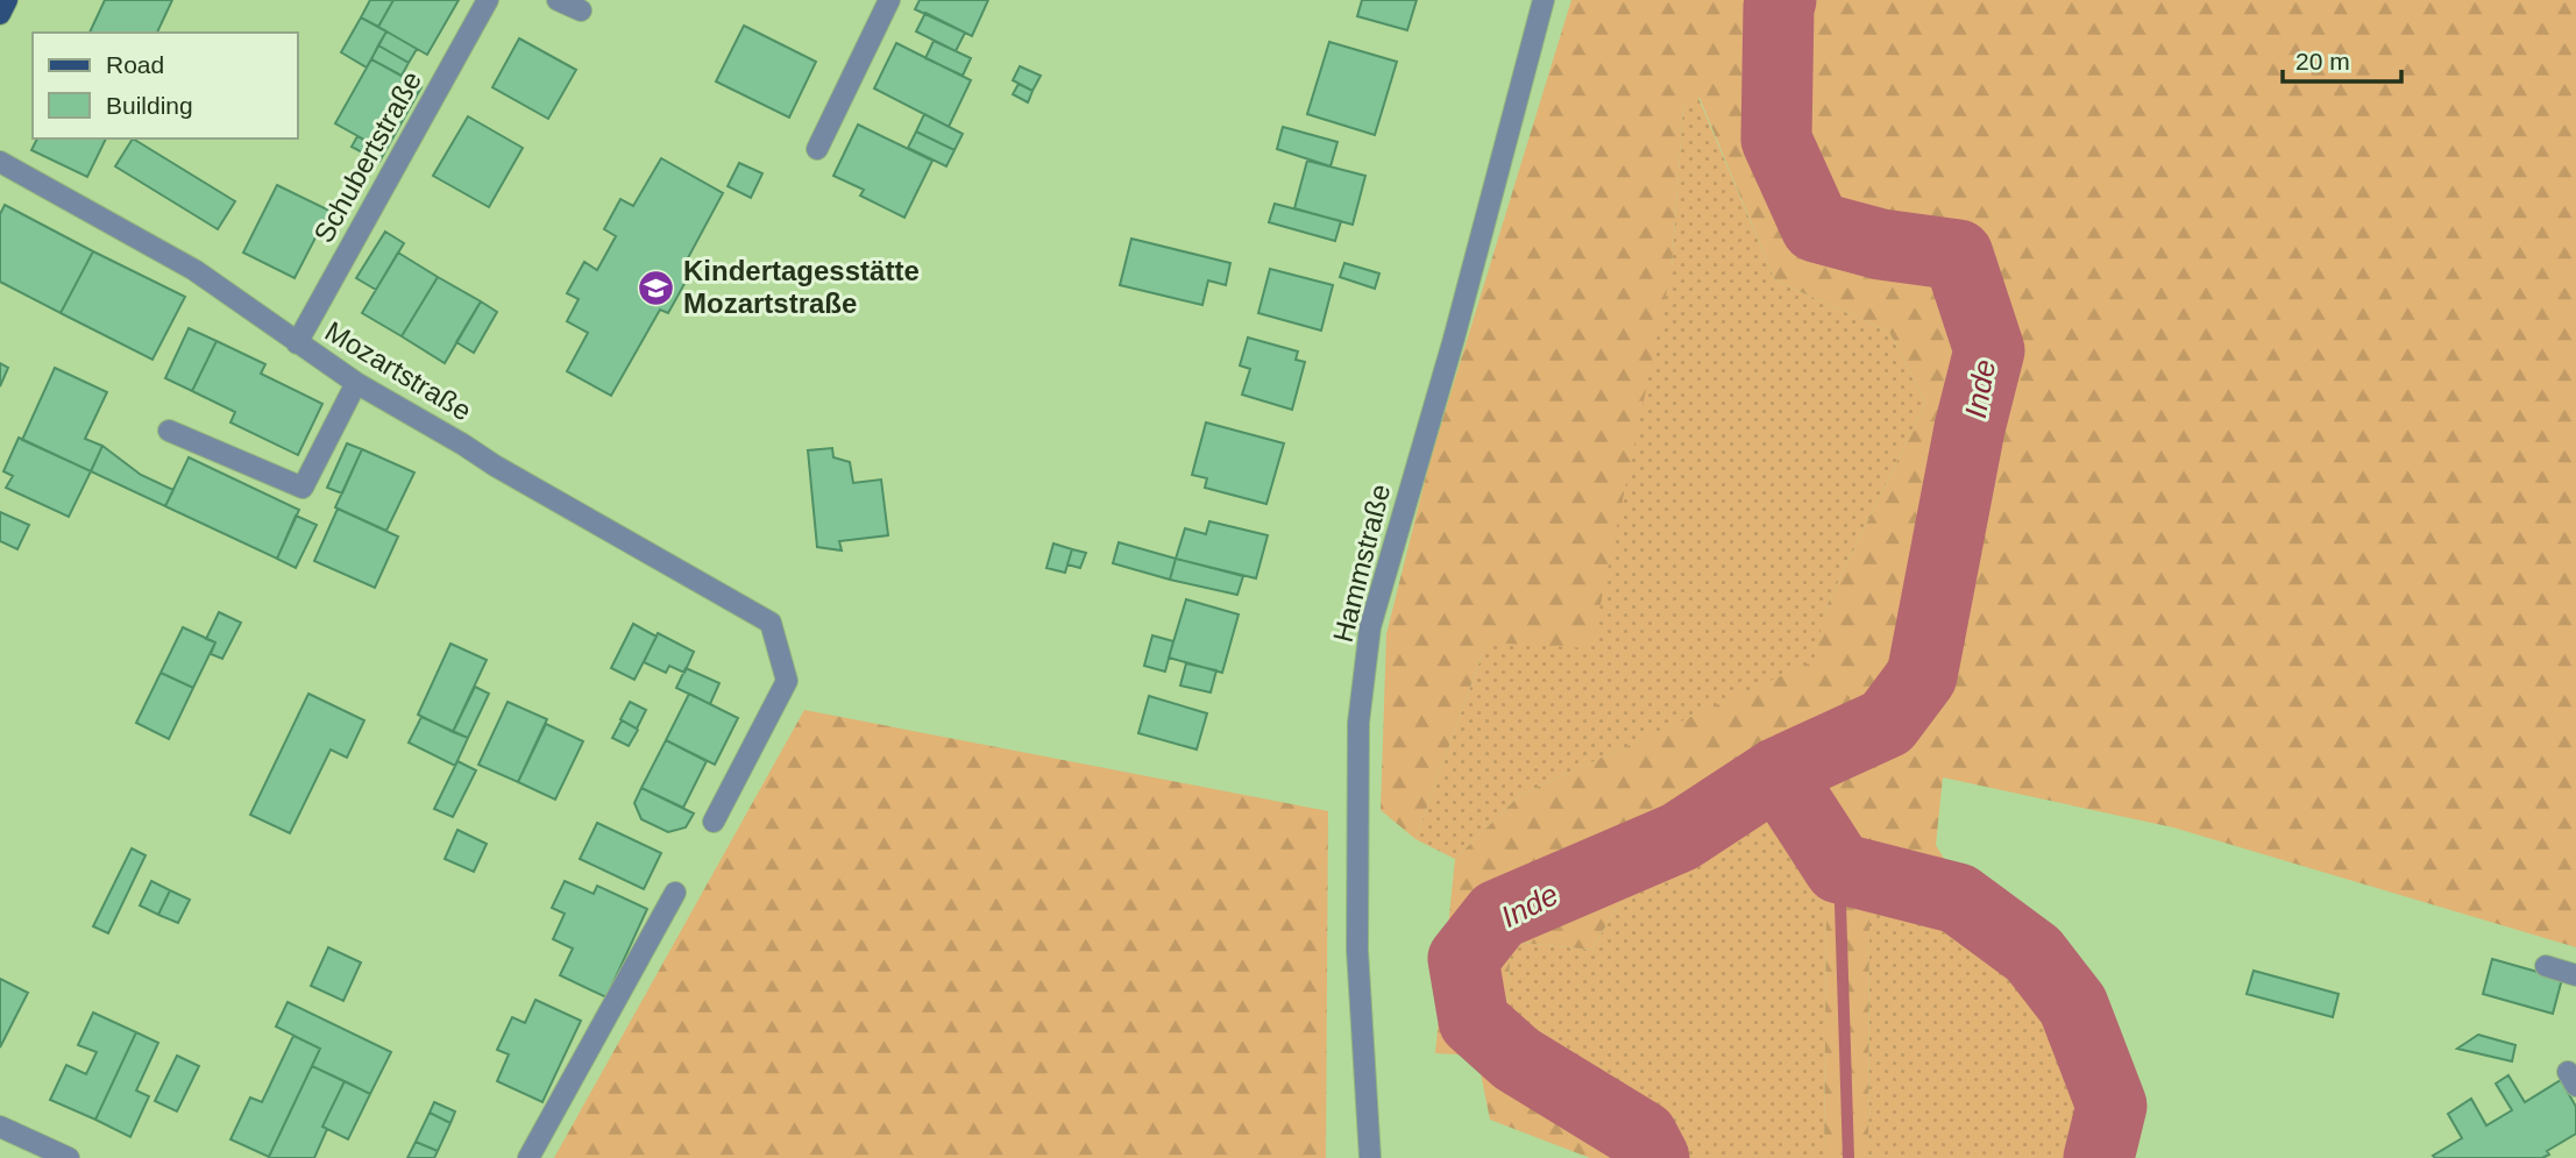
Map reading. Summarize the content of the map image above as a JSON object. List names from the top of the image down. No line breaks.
{"streets":{"street":["Schubertstraße","Mozartstraße","Hammstraße"]},"crossings":[["Schubertstraße","Mozartstraße"]],"water":["Inde"],"places":{"school or university":["Kindertagesstätte Mozartstraße"]},"legend":["Road","Building"],"scale_bar":"20 m"}
